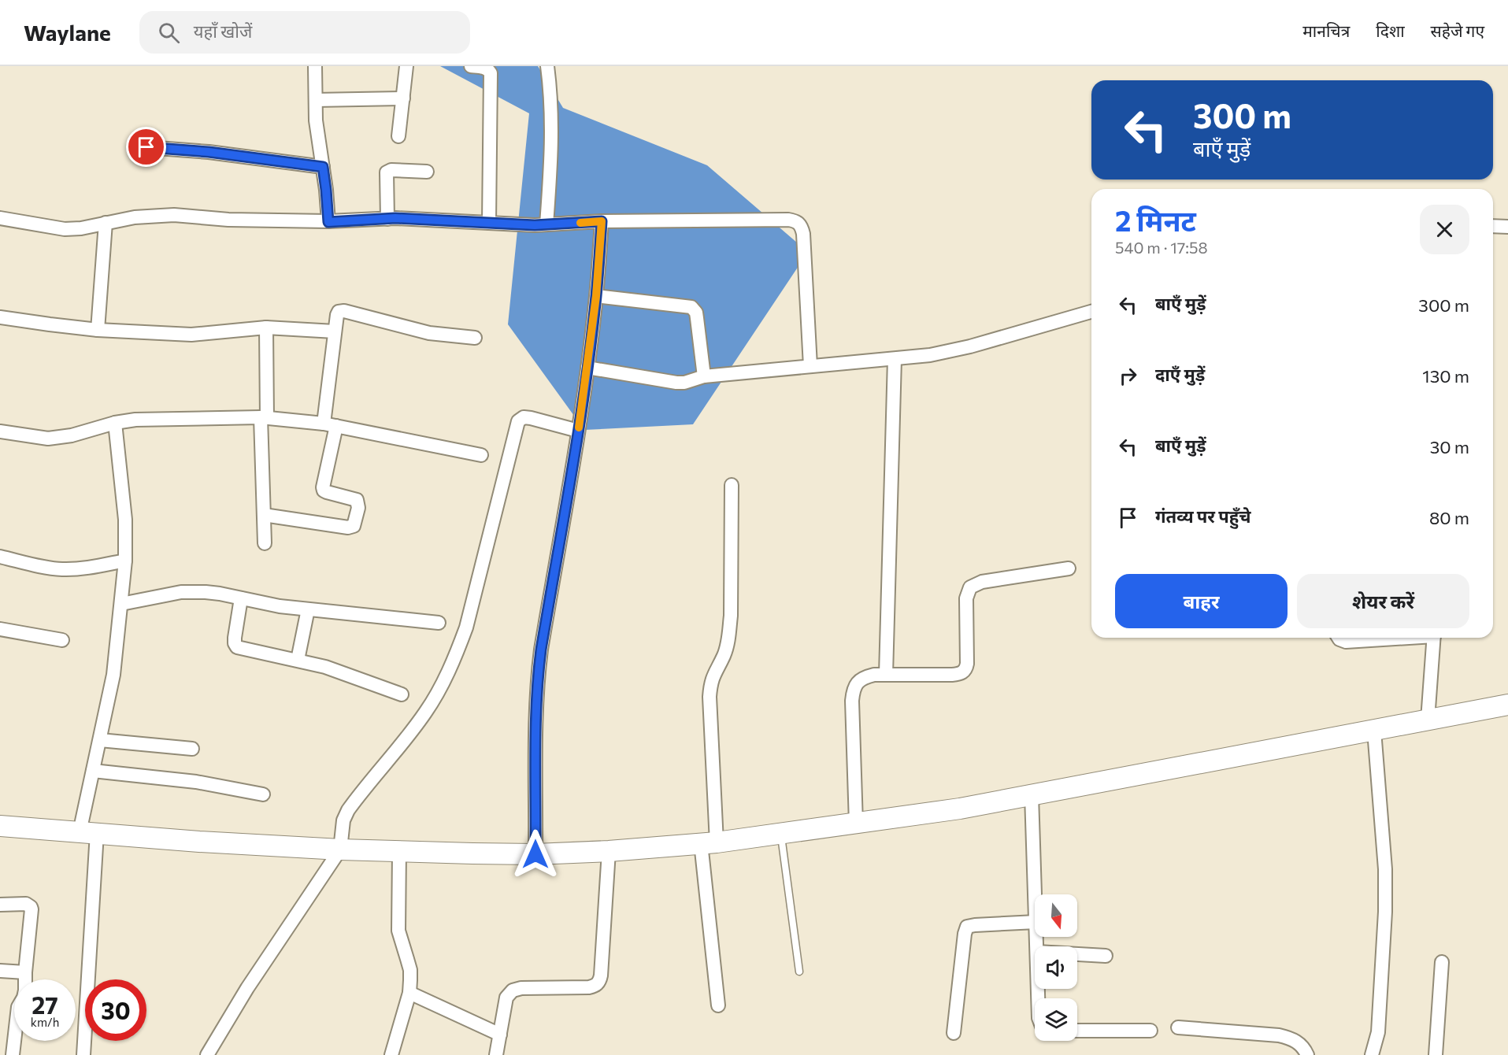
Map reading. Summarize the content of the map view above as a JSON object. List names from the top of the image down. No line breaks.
{"north":"bottom","page":{"header":"Waylane","search":"यहाँ खोजें","nav":["मानचित्र","दिशा","सहेजे गए"],"turn":["300 m","बाएँ मुड़ें"],"heading":["2 मिनट","540 m · 17:58"],"list":[{"name":"बाएँ मुड़ें","value":"300 m"},{"name":"दाएँ मुड़ें","value":"130 m"},{"name":"बाएँ मुड़ें","value":"30 m"},{"name":"गंतव्य पर पहुँचे","value":"80 m"}],"buttons":["बाहर","शेयर करें"],"speed":"27 km/h","limit":"30"}}
